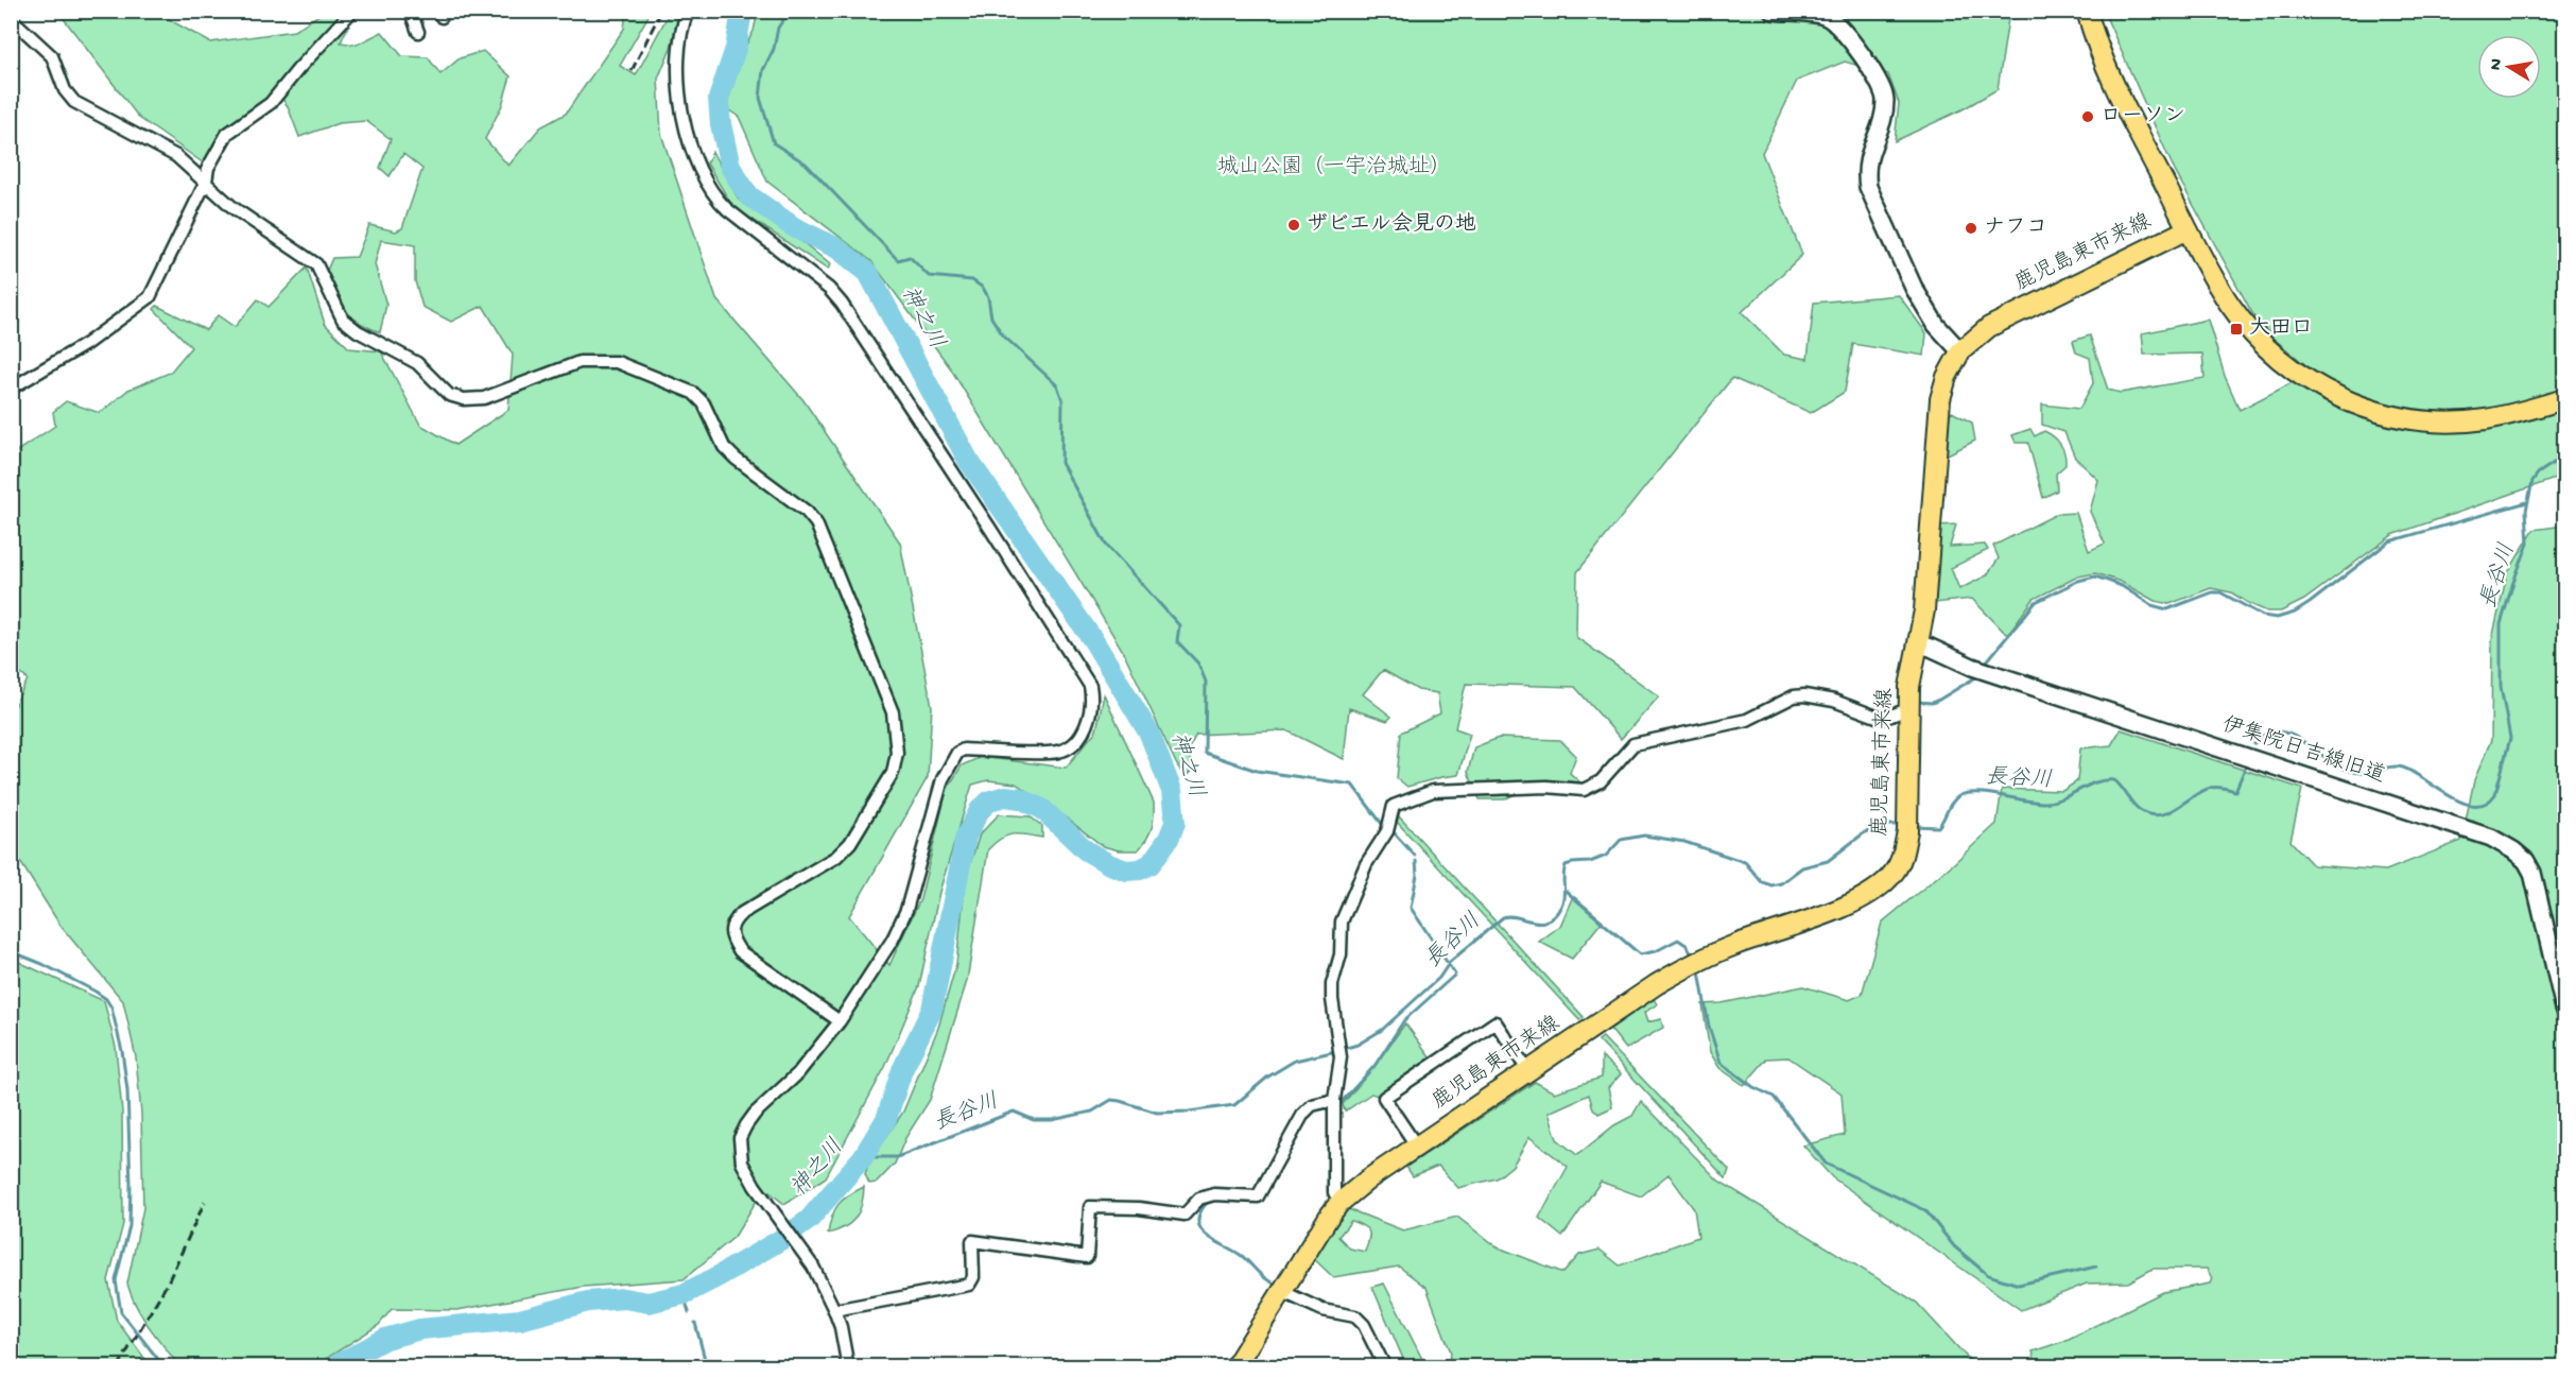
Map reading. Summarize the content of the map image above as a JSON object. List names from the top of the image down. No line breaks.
{"streets":{"main road":["鹿児島東市来線"],"street":["伊集院日吉線旧道"]},"crossings":[["鹿児島東市来線","伊集院日吉線旧道"]],"water":["神之川","長谷川"],"parks":["城山公園（一宇治城址）"],"places":{"other":["ローソン","ザビエル会見の地","ナフコ"],"transit":["大田口"]},"north":"left"}
